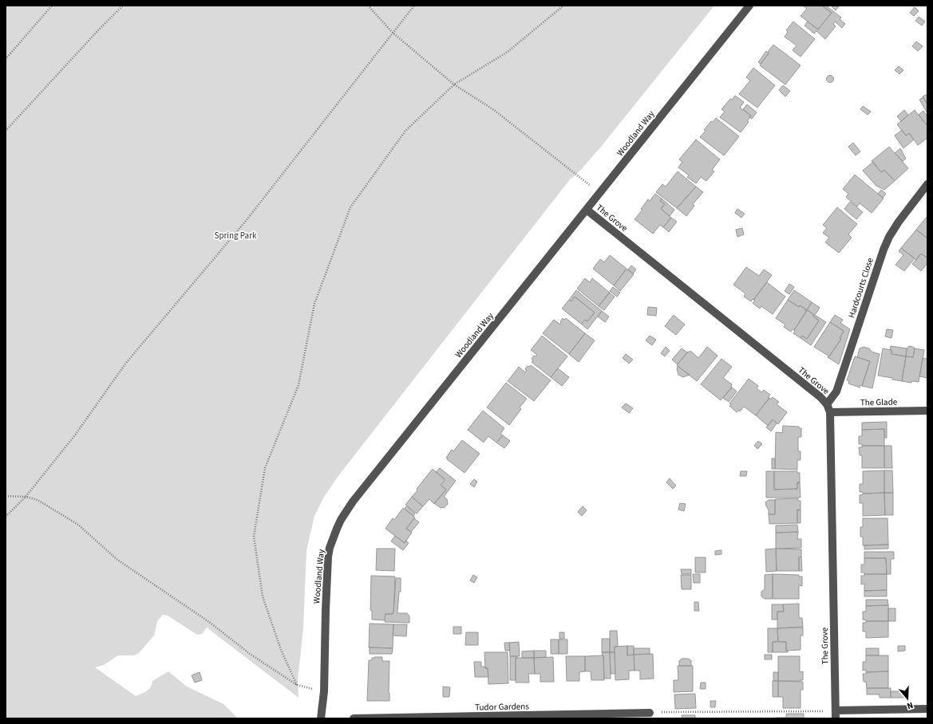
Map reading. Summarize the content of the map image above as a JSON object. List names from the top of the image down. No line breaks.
{"streets":{"street":["Woodland Way","The Grove","Hardcourts Close","The Glade","Tudor Gardens"]},"crossings":[["Woodland Way","The Grove"],["The Grove","Hardcourts Close"],["The Grove","The Glade"]],"parks":["Spring Park"],"north":"bottom"}
